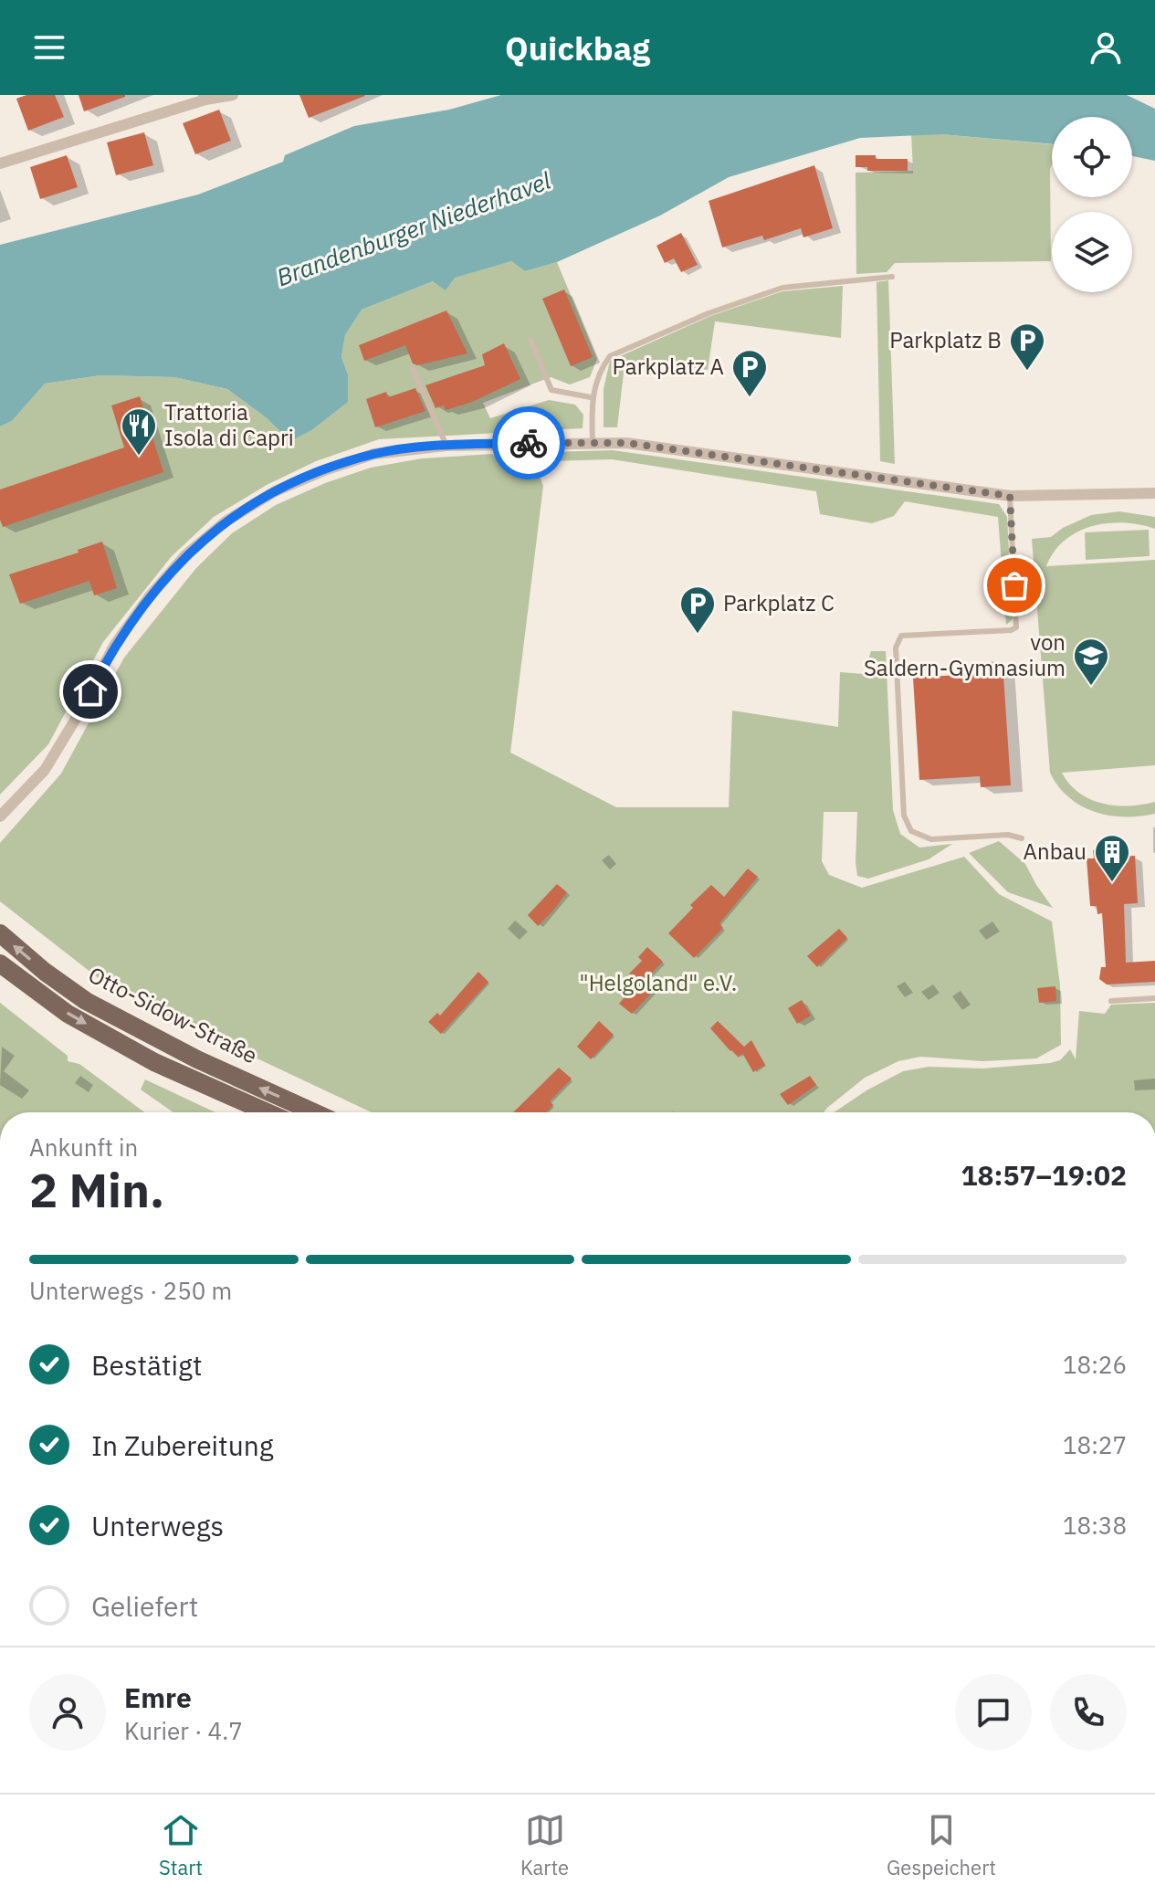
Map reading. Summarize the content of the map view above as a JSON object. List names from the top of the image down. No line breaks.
{"streets":{"main road":["Otto-Sidow-Straße"]},"water":["Brandenburger Niederhavel"],"parks":["\"Helgoland\" e.V."],"places":{"parking":["Parkplatz B","Parkplatz A","Parkplatz C"],"restaurant":["Trattoria Isola di Capri"],"school or university":["von Saldern-Gymnasium"],"building":["Anbau"]},"page":{"header":"Quickbag","heading":["2 Min.","Ankunft in","18:57–19:02"],"panel":["Emre","Kurier · 4.7"],"bar":"Unterwegs · 250 m","list":[["Bestätigt","18:26"],["In Zubereitung","18:27"],["Unterwegs","18:38"],"Geliefert"],"tabs":["Start","Karte","Gespeichert"]}}
